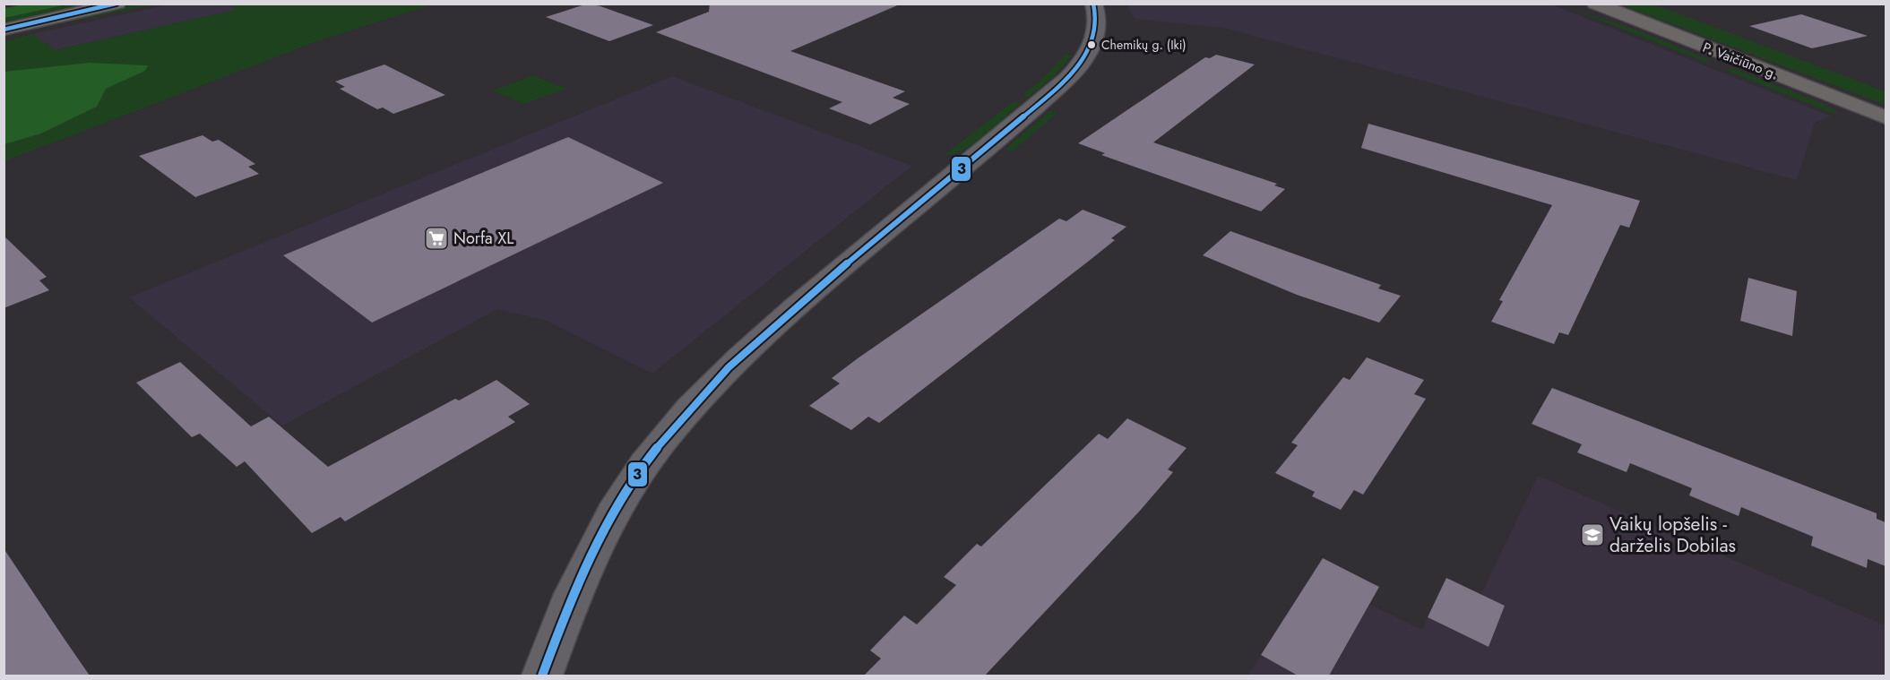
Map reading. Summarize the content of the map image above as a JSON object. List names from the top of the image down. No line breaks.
{"streets":{"main road":["P. Vaičiūno g."]},"places":{"other":["Chemikų g. (Iki)"],"supermarket":["Norfa XL"],"school or university":["Vaikų lopšelis - darželis Dobilas"]},"lines":["transit line 3"]}
